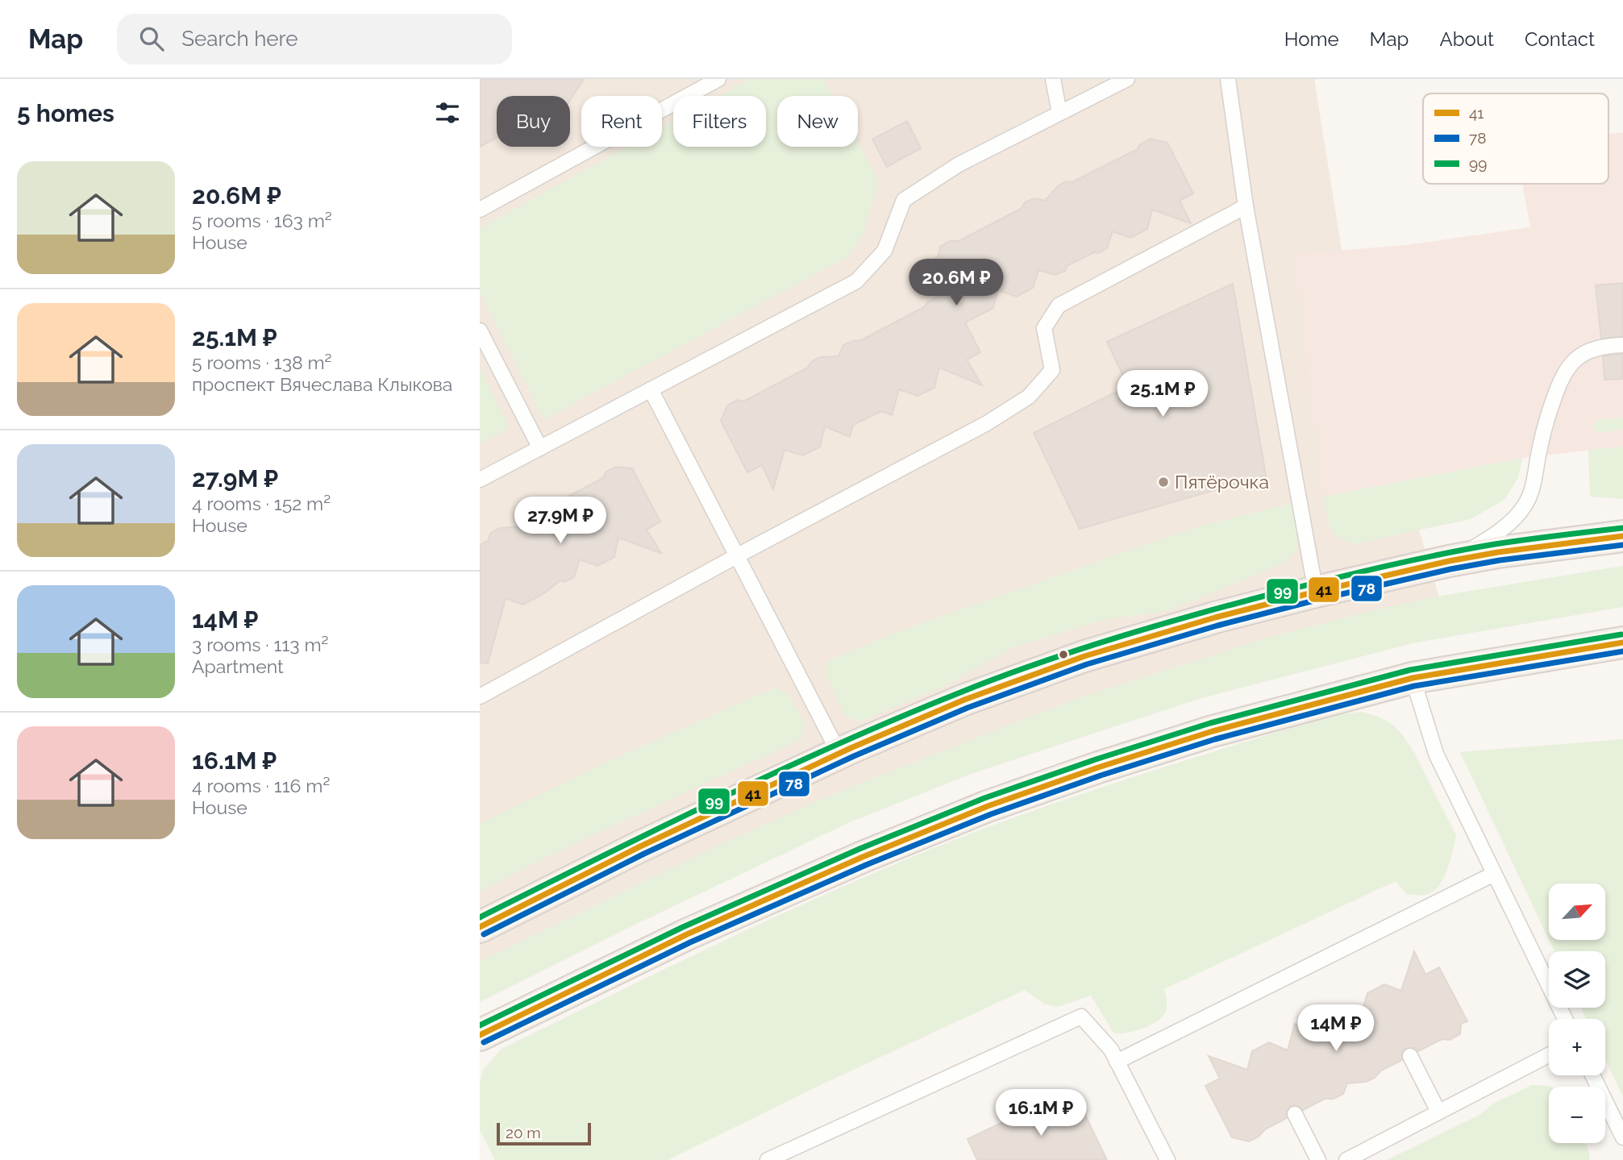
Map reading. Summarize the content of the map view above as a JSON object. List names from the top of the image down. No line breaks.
{"places":["Пятёрочка"],"lines":["transit line 99","transit line 41","transit line 78"],"legend":["41","78","99"],"scale_bar":"20 m","north":"top right","page":{"header":"Map","search":"Search here","nav":["Home","Map","About","Contact"],"heading":"5 homes","chip":["Buy","Rent","Filters","New"],"list":[{"name":"20.6M ₽","note":"5 rooms · 163 m² · House"},{"name":"25.1M ₽","note":"5 rooms · 138 m² · проспект Вячеслава Клыкова"},{"name":"27.9M ₽","note":"4 rooms · 152 m² · House"},{"name":"14M ₽","note":"3 rooms · 113 m² · Apartment"},{"name":"16.1M ₽","note":"4 rooms · 116 m² · House"}],"price":["20.6M ₽","25.1M ₽","27.9M ₽","14M ₽","16.1M ₽"],"map_buttons":["+","−"],"scale":"20 m"}}
